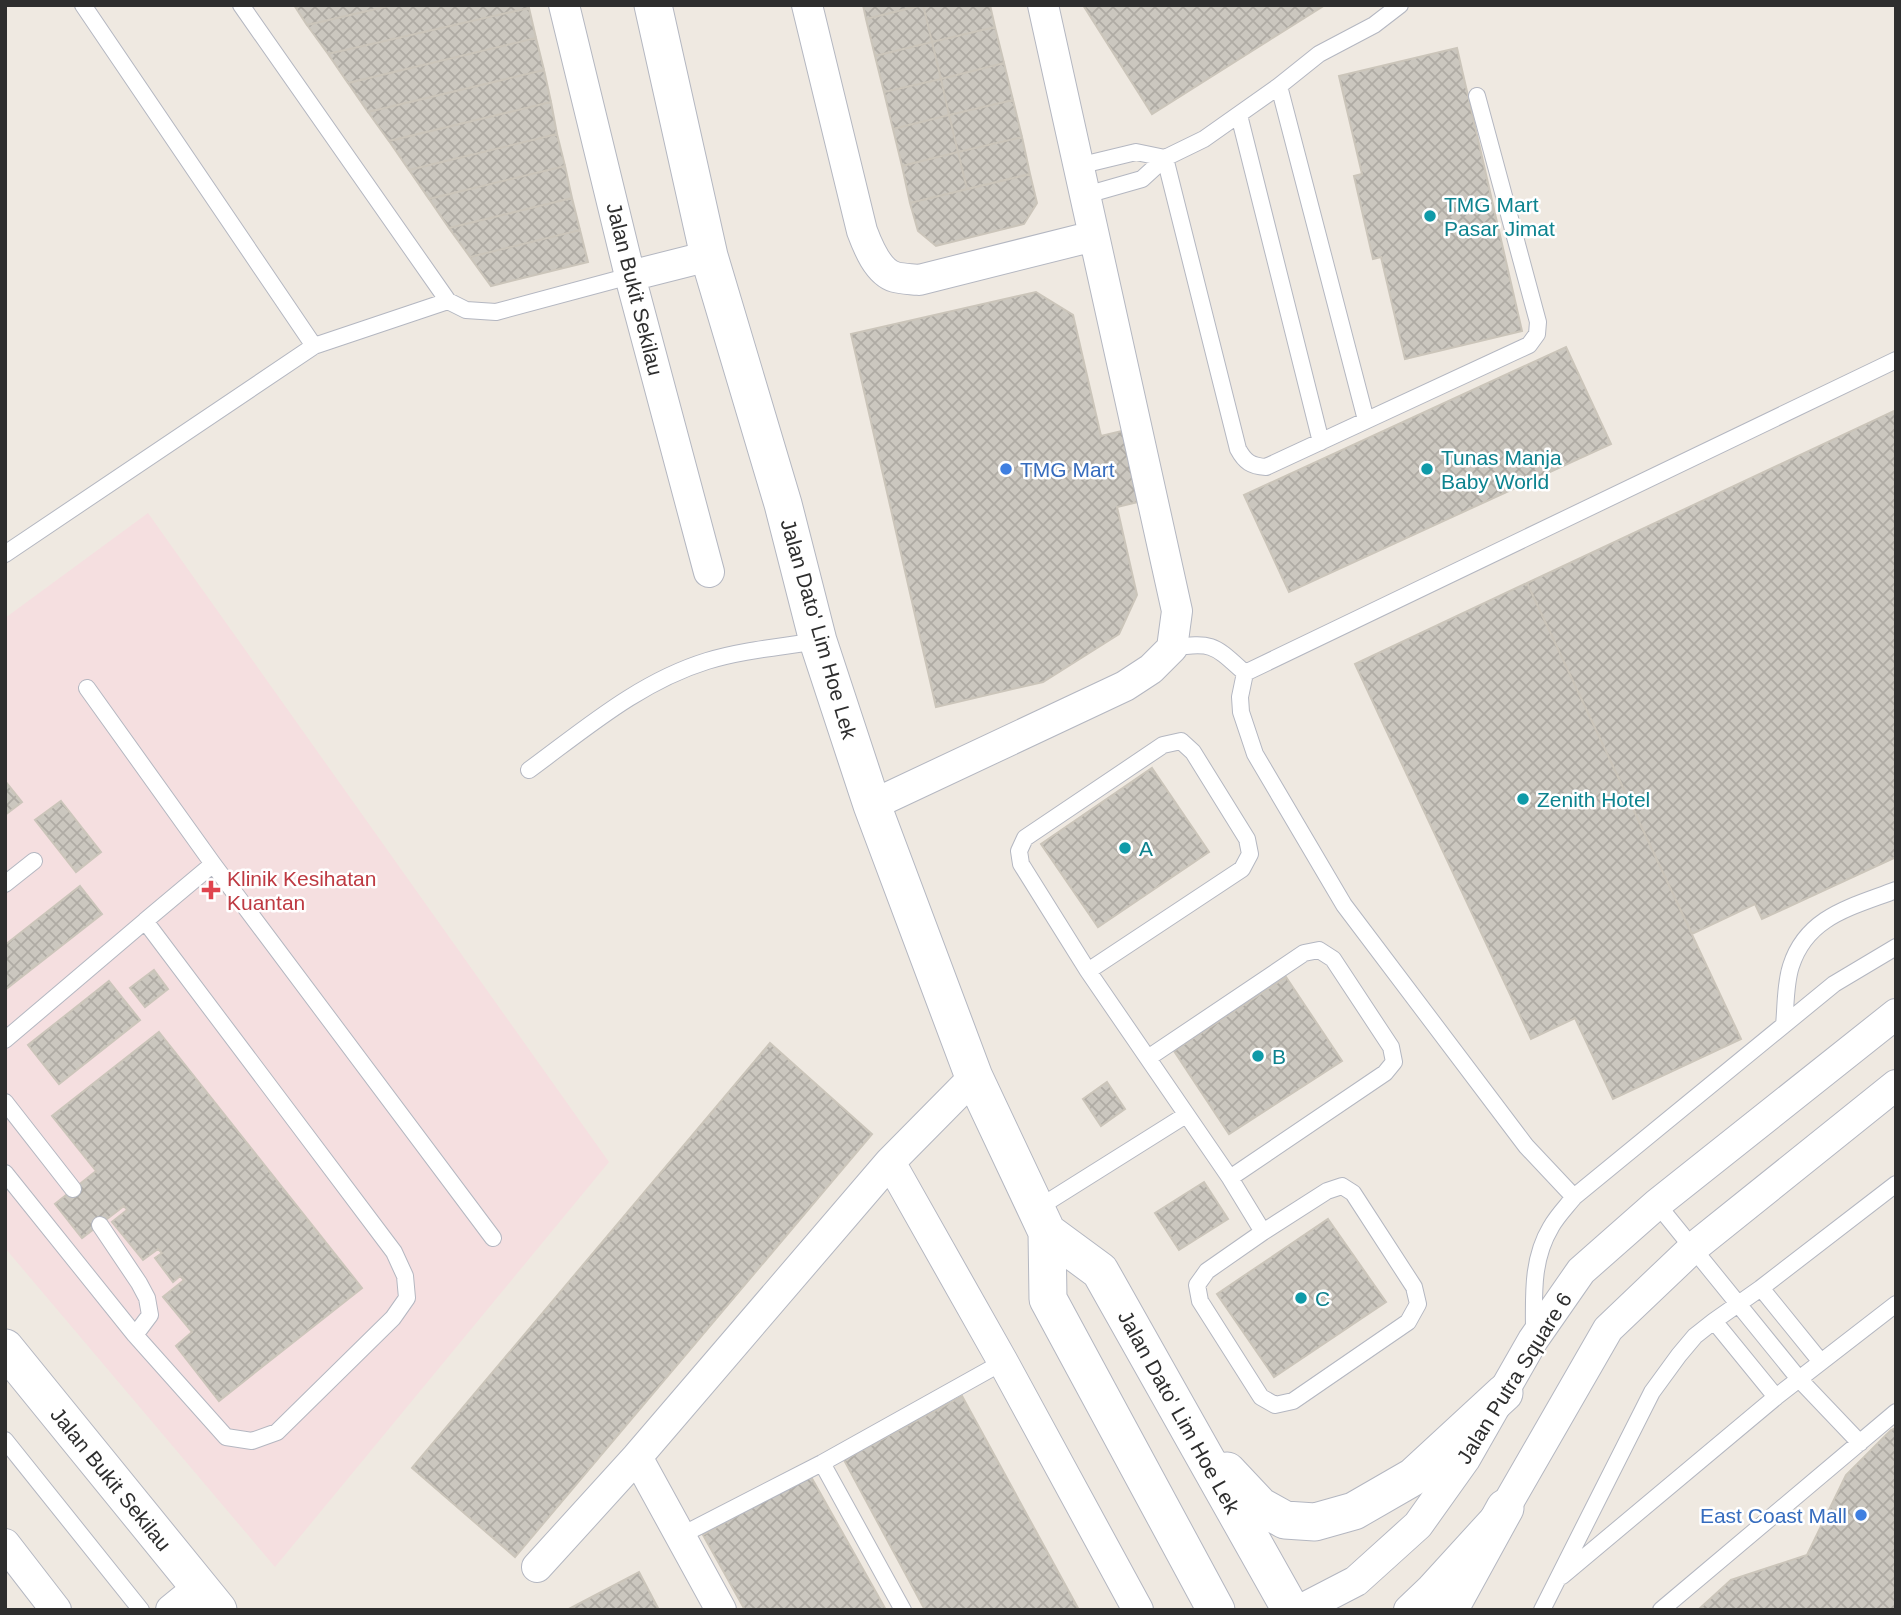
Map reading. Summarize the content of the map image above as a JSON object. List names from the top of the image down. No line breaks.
{"streets":{"street":["Jalan Bukit Sekilau","Jalan Dato' Lim Hoe Lek","Jalan Putra Square 6"]},"places":{"other":["TMG Mart Pasar Jimat","TMG Mart","Tunas Manja Baby World","Zenith Hotel","A","B","C","East Coast Mall"],"health":["Klinik Kesihatan Kuantan"]}}
